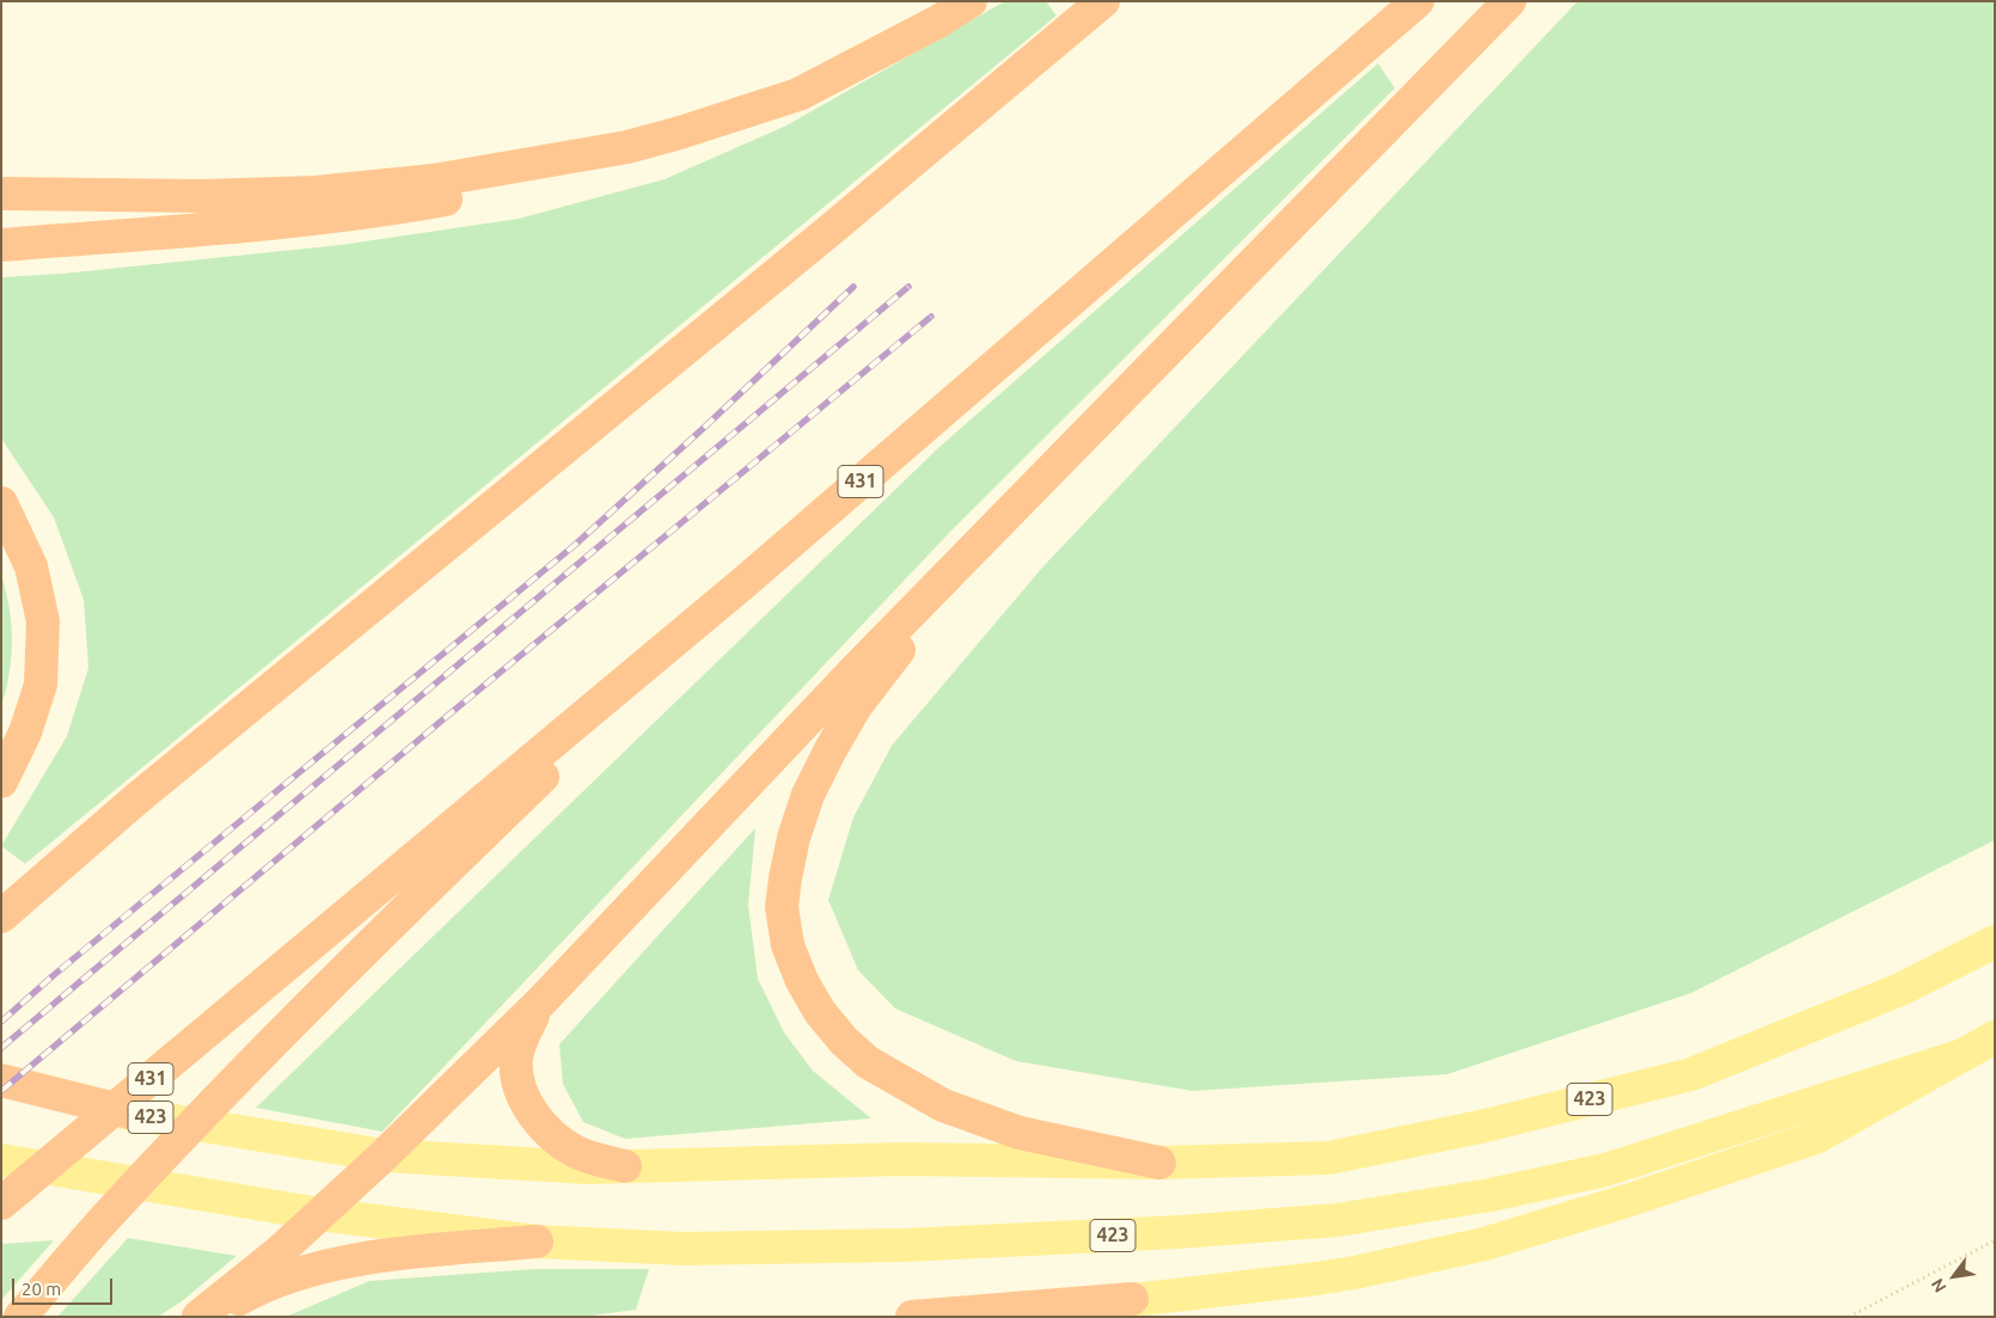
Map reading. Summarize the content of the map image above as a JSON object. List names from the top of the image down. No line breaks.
{"streets":{"highway":["431"],"main road":["423"]},"scale_bar":"20 m","north":"bottom left"}
